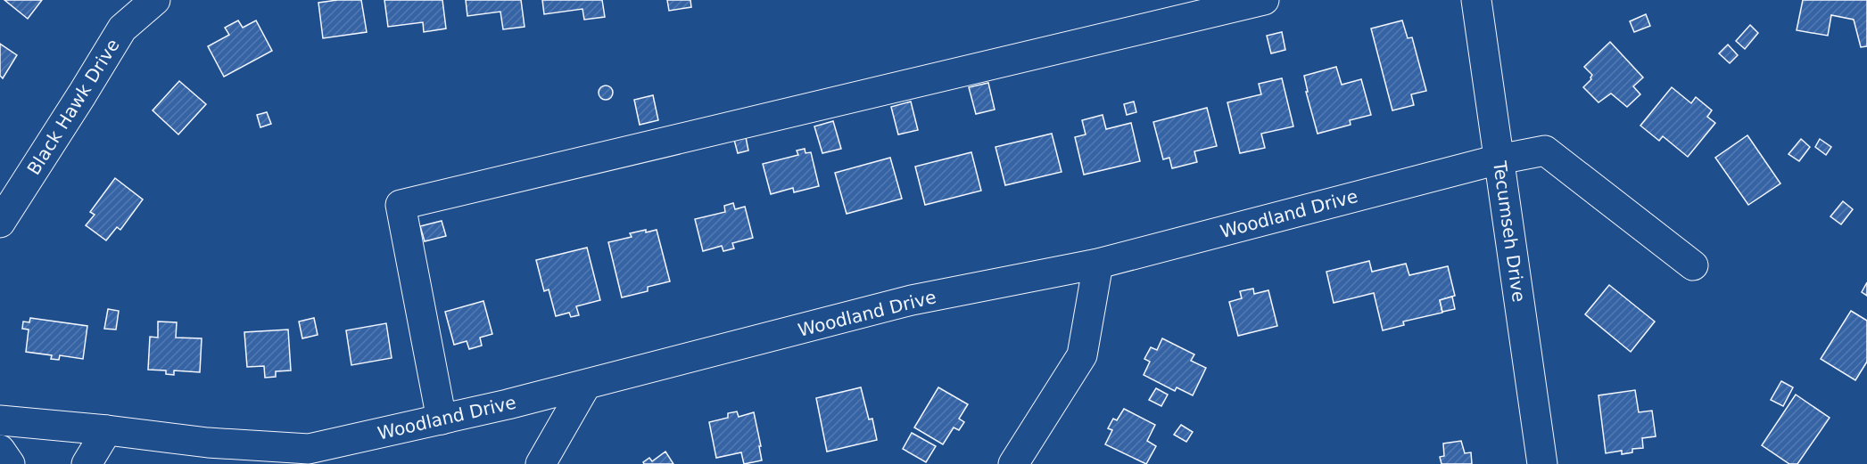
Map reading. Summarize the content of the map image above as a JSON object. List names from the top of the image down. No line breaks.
{"streets":{"street":["Black Hawk Drive","Woodland Drive","Tecumseh Drive"]},"crossings":[["Woodland Drive","Tecumseh Drive"]]}
